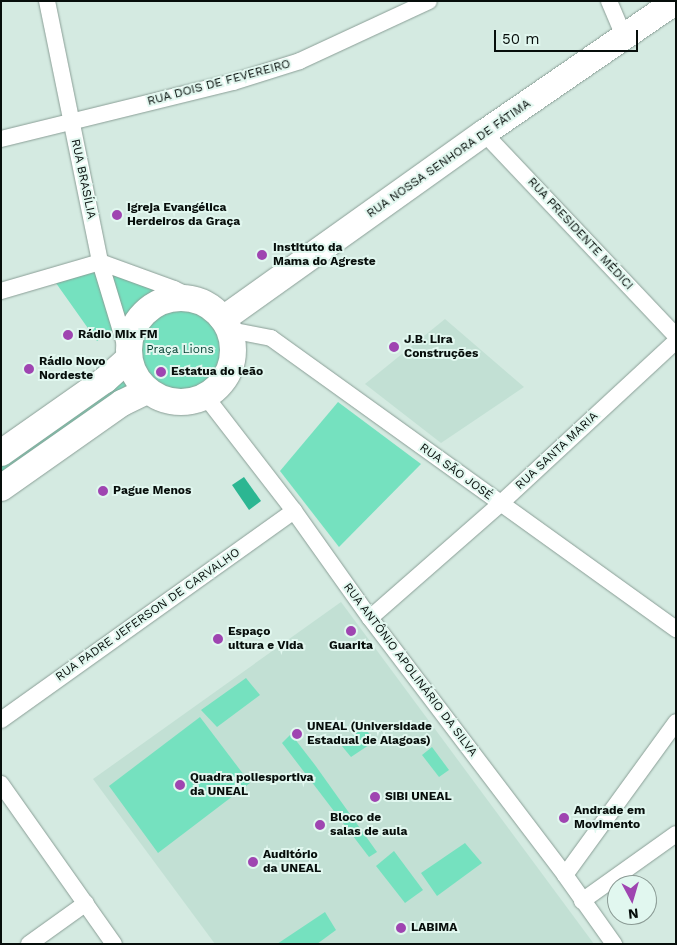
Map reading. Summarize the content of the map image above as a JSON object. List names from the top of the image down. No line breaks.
{"streets":{"main road":["RUA NOSSA SENHORA DE FÁTIMA"],"street":["RUA DOIS DE FEVEREIRO","RUA BRASÍLIA","RUA PRESIDENTE MÉDICI","RUA SANTA MARIA","RUA SÃO JOSÉ","RUA PADRE JEFERSON DE CARVALHO","RUA ANTÔNIO APOLINÁRIO DA SILVA"]},"crossings":[["RUA DOIS DE FEVEREIRO","RUA BRASÍLIA"],["RUA NOSSA SENHORA DE FÁTIMA","RUA BRASÍLIA"],["RUA NOSSA SENHORA DE FÁTIMA","RUA PRESIDENTE MÉDICI"],["RUA NOSSA SENHORA DE FÁTIMA","RUA SÃO JOSÉ"],["RUA NOSSA SENHORA DE FÁTIMA","RUA ANTÔNIO APOLINÁRIO DA SILVA"],["RUA BRASÍLIA","RUA SÃO JOSÉ"],["RUA BRASÍLIA","RUA ANTÔNIO APOLINÁRIO DA SILVA"],["RUA SANTA MARIA","RUA SÃO JOSÉ"],["RUA SANTA MARIA","RUA ANTÔNIO APOLINÁRIO DA SILVA"],["RUA SÃO JOSÉ","RUA ANTÔNIO APOLINÁRIO DA SILVA"],["RUA PADRE JEFERSON DE CARVALHO","RUA ANTÔNIO APOLINÁRIO DA SILVA"]],"parks":["Praça Lions"],"places":["Igreja Evangélica Herdeiros da Graça","Instituto da Mama do Agreste","Rádio Mix FM","J.B. Lira Construções","Rádio Novo Nordeste","Estatua do leão","Pague Menos","Guarita","Espaço ultura e Vida","UNEAL (Universidade Estadual de Alagoas)","Quadra poliesportiva da UNEAL","SiBi UNEAL","Andrade em Movimento","Bloco de salas de aula","Auditório da UNEAL","LABIMA"],"scale_bar":"50 m","north":"bottom"}
